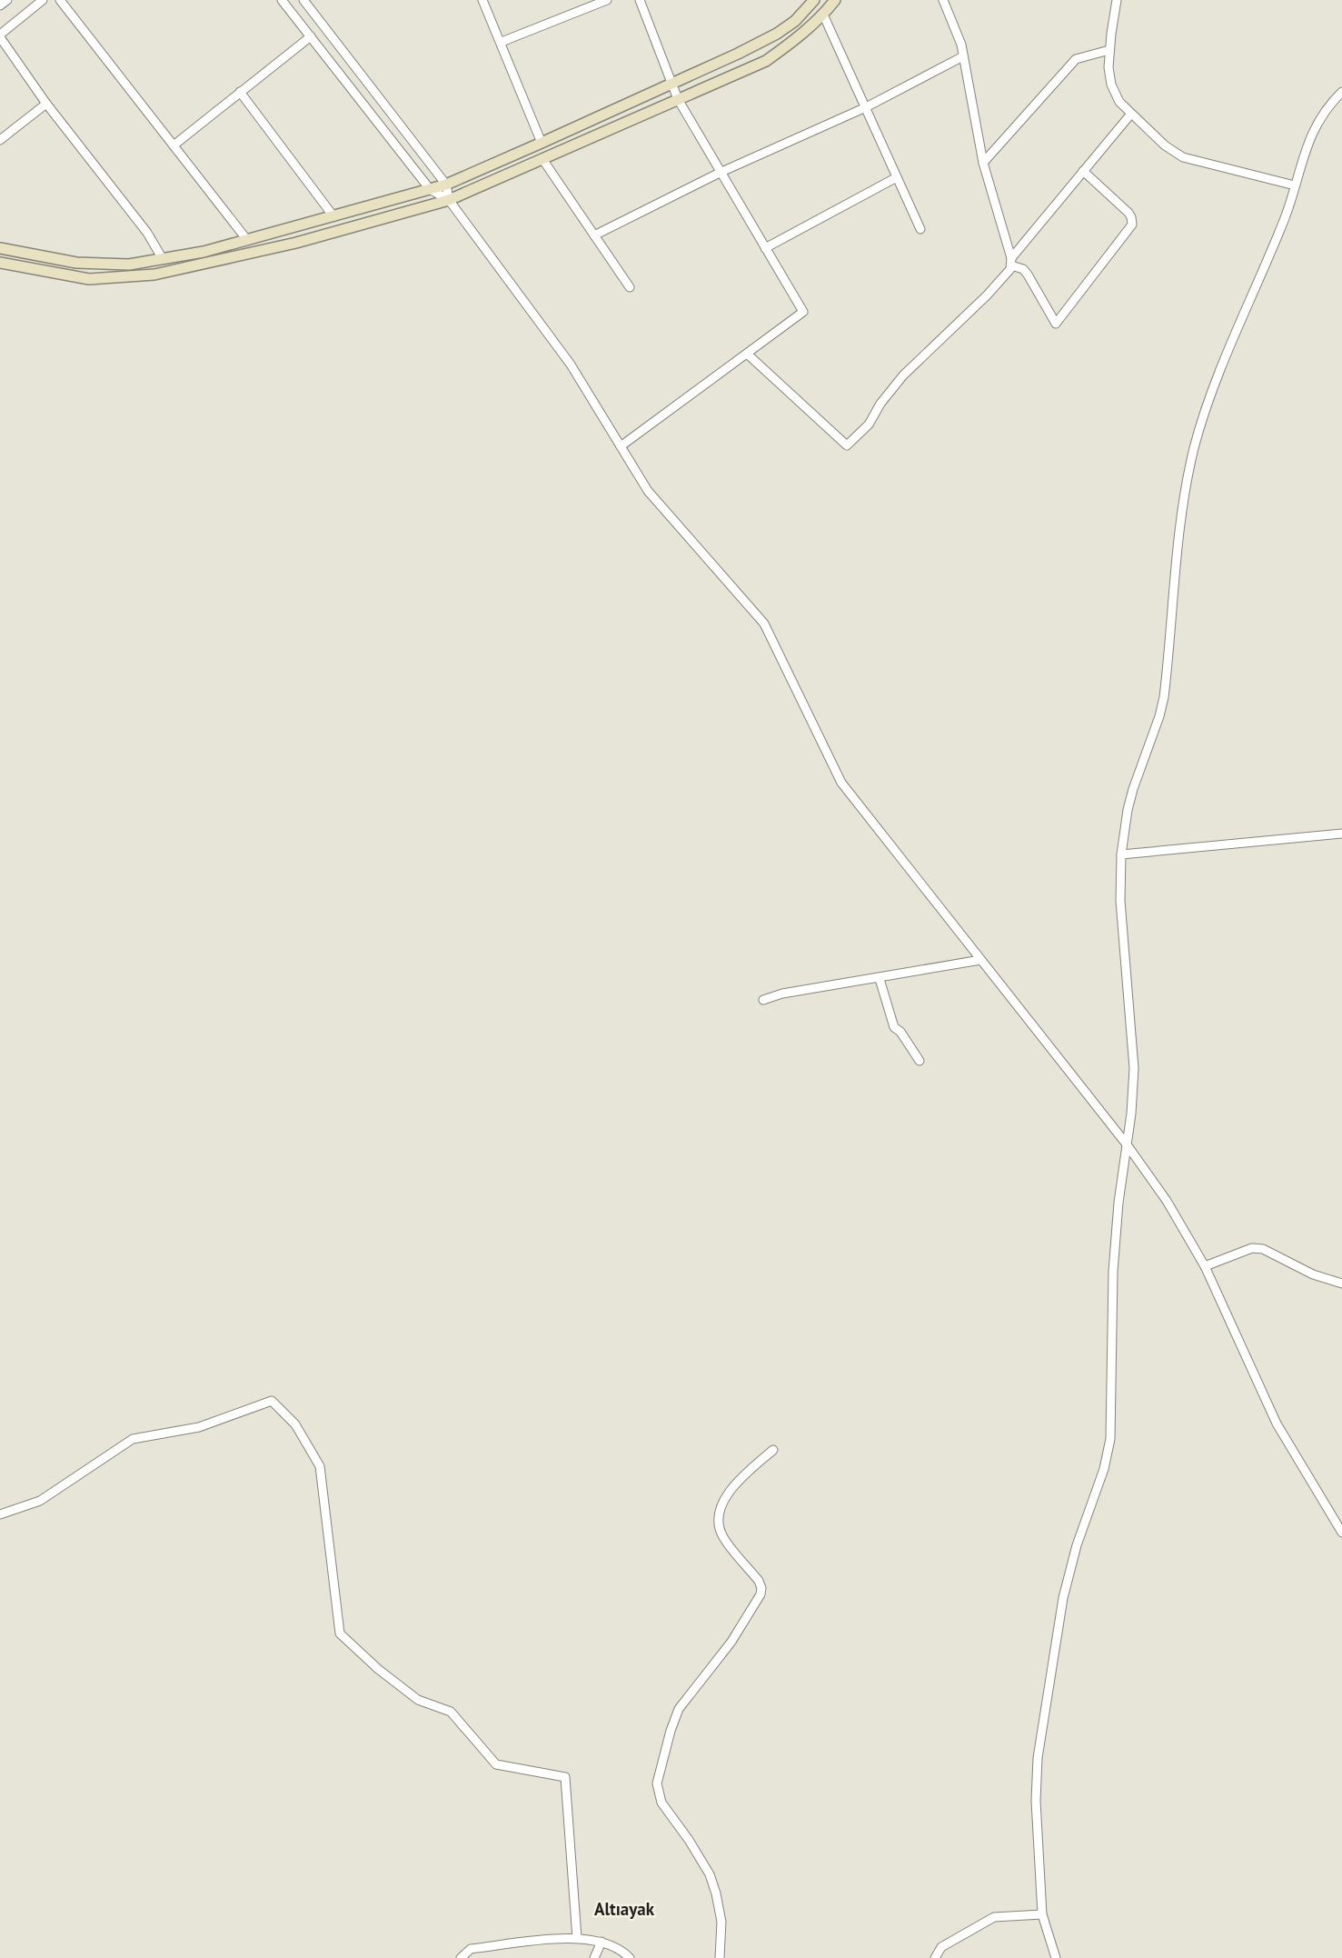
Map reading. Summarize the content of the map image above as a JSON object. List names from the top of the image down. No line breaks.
{"districts":["Altıayak"]}
